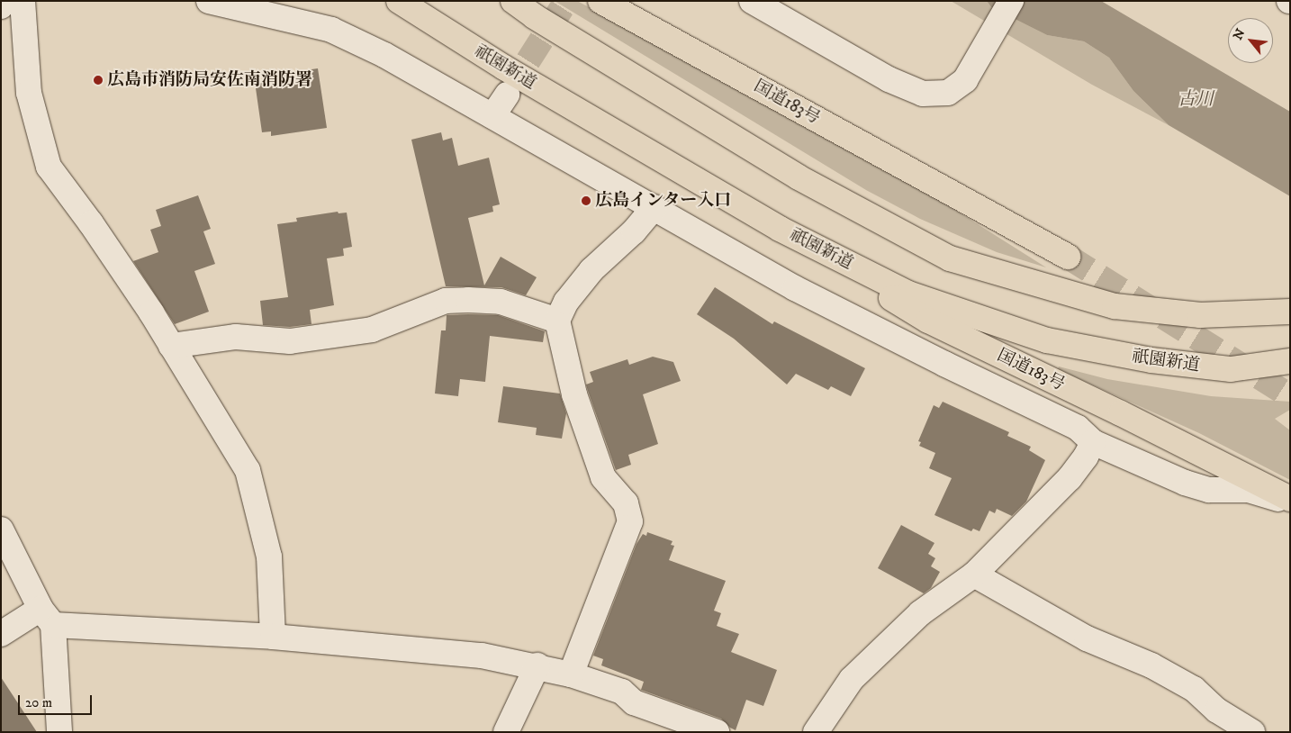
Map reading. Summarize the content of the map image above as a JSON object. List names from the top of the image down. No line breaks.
{"streets":{"highway":["祇園新道","国道183号"]},"crossings":[["祇園新道","国道183号"]],"water":["古川"],"places":["広島市消防局安佐南消防署","広島インター入口"],"scale_bar":"20 m","north":"top left"}
